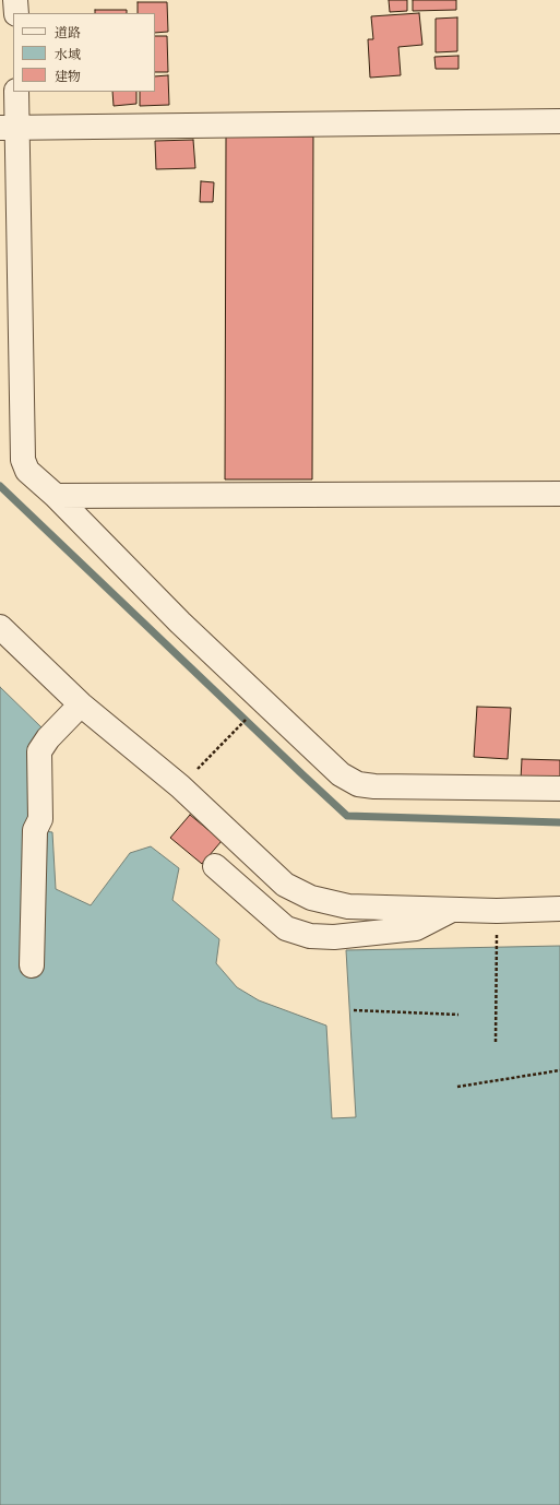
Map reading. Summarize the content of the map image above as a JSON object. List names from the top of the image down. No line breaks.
{"legend":["道路","水域","建物"]}
